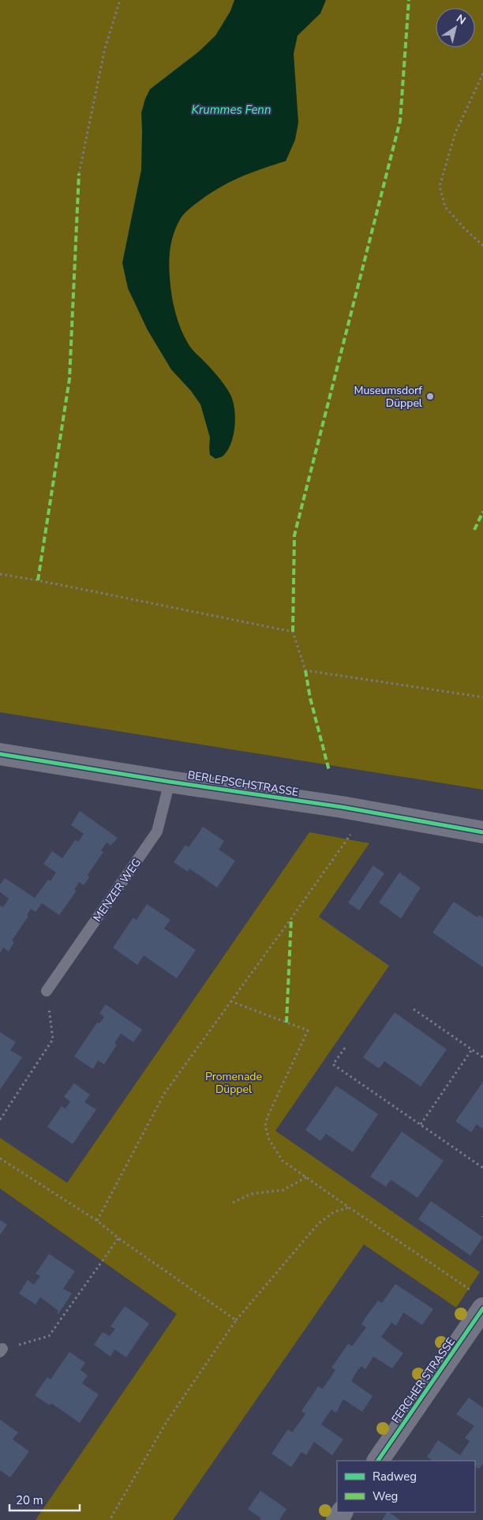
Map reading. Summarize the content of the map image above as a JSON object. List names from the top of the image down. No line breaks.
{"streets":{"street":["BERLEPSCHSTRASSE","FERCHER STRASSE"],"lane":["MENZER WEG"]},"crossings":[["BERLEPSCHSTRASSE","MENZER WEG"]],"water":["Krummes Fenn"],"parks":["Promenade Düppel"],"places":["Museumsdorf Düppel"],"legend":["Radweg","Weg"],"scale_bar":"20 m","north":"top right"}
